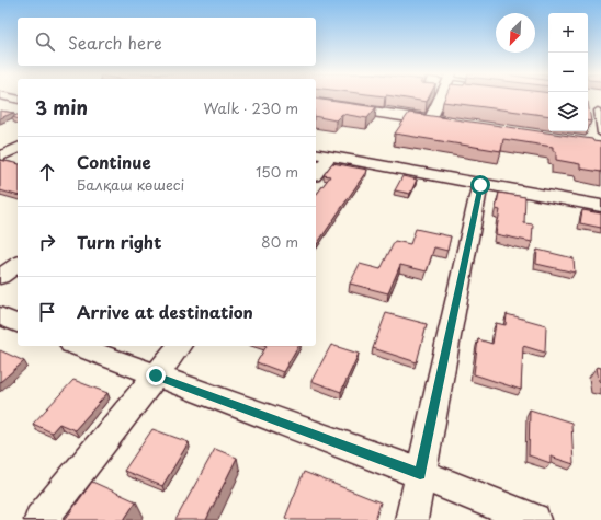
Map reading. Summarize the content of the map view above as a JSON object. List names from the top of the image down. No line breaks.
{"north":"bottom left","page":{"map_buttons":["+","−"],"search":"Search here","heading":["3 min","Walk · 230 m"],"list":[["Continue","Балқаш көшесі","150 m"],["Turn right","80 m"],"Arrive at destination"]}}
